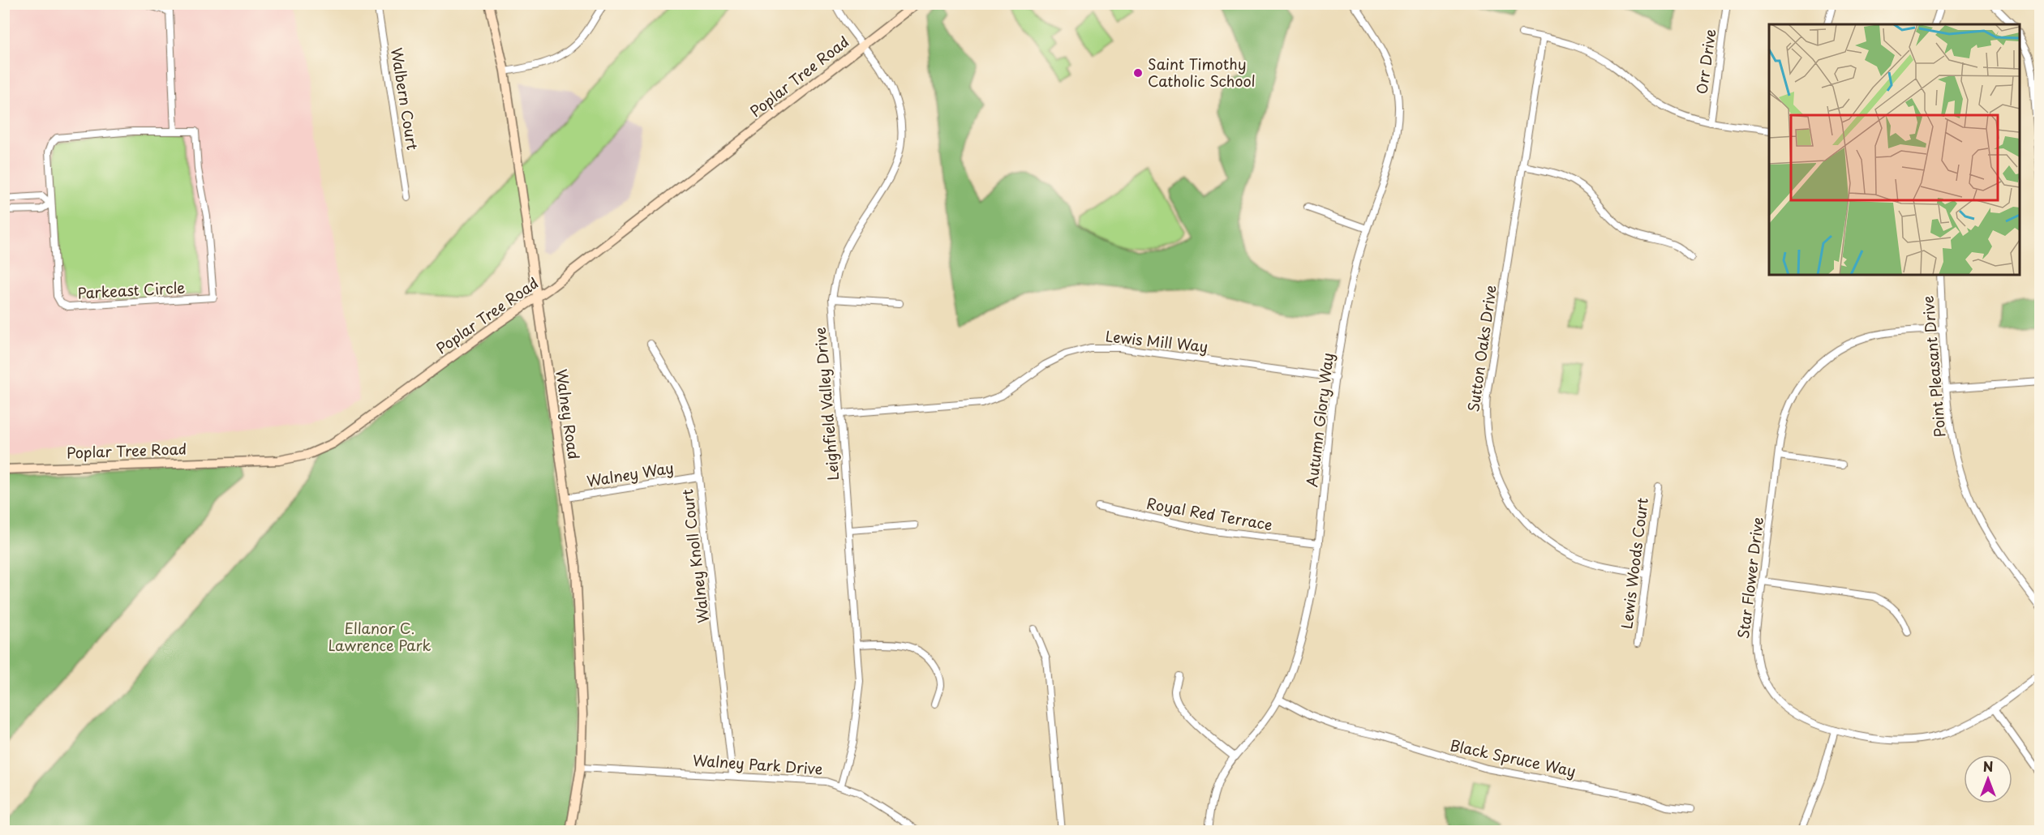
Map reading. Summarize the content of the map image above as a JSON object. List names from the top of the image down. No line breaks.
{"streets":{"main road":["Poplar Tree Road","Walney Road"],"street":["Orr Drive","Walbern Court","Parkeast Circle","Lewis Mill Way","Sutton Oaks Drive","Point Pleasant Drive","Leighfield Valley Drive","Autumn Glory Way","Walney Way","Royal Red Terrace","Walney Knoll Court","Lewis Woods Court","Star Flower Drive","Black Spruce Way","Walney Park Drive"]},"crossings":[["Poplar Tree Road","Leighfield Valley Drive"],["Poplar Tree Road","Walney Road"],["Lewis Mill Way","Leighfield Valley Drive"],["Lewis Mill Way","Autumn Glory Way"],["Sutton Oaks Drive","Lewis Woods Court"],["Point Pleasant Drive","Star Flower Drive"],["Leighfield Valley Drive","Walney Park Drive"],["Walney Road","Walney Way"],["Walney Road","Walney Park Drive"],["Autumn Glory Way","Royal Red Terrace"],["Autumn Glory Way","Black Spruce Way"],["Walney Way","Walney Knoll Court"],["Walney Knoll Court","Walney Park Drive"]],"parks":["Ellanor C. Lawrence Park"],"places":["Saint Timothy Catholic School"],"north":"top"}
